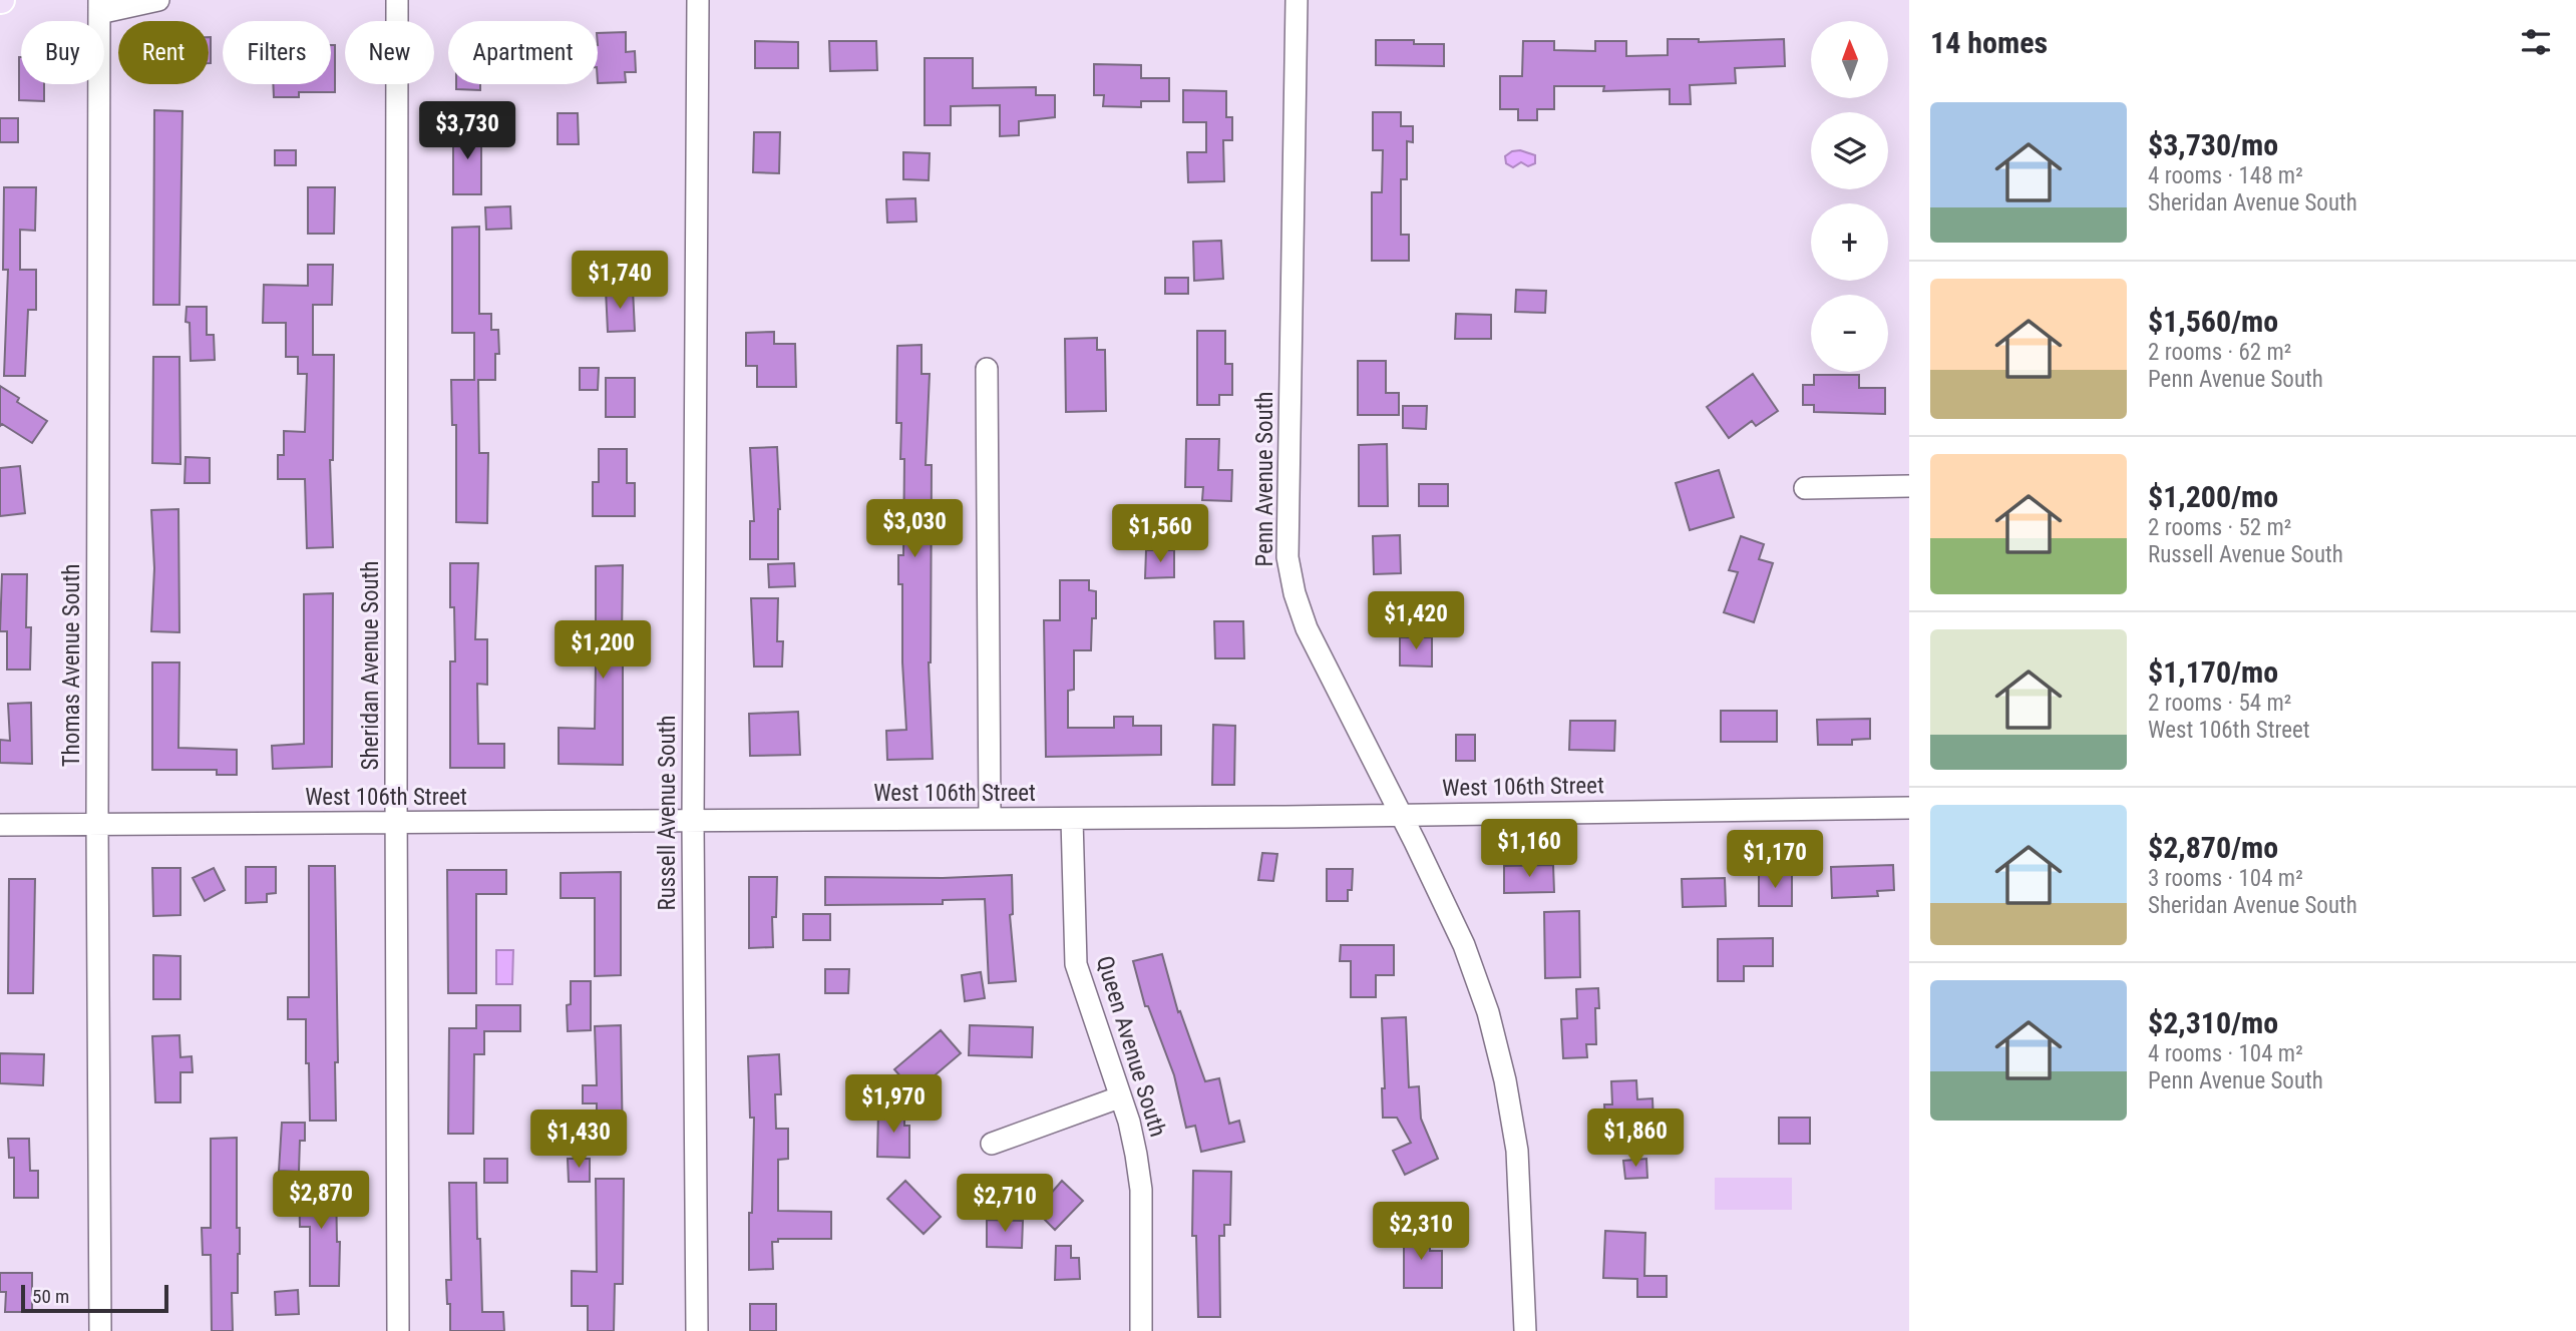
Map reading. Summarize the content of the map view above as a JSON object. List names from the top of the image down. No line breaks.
{"streets":{"street":["Penn Avenue South","Thomas Avenue South","Sheridan Avenue South","West 106th Street","Russell Avenue South","Queen Avenue South"]},"crossings":[["Penn Avenue South","West 106th Street"],["Thomas Avenue South","West 106th Street"],["Sheridan Avenue South","West 106th Street"],["West 106th Street","Russell Avenue South"],["West 106th Street","Queen Avenue South"]],"scale_bar":"50 m","north":"top","page":{"heading":"14 homes","map_buttons":["+","−"],"chip":["Buy","Rent","Filters","New","Apartment"],"list":[{"name":"$3,730/mo","note":"4 rooms · 148 m² · Sheridan Avenue South"},{"name":"$1,560/mo","note":"2 rooms · 62 m² · Penn Avenue South"},{"name":"$1,200/mo","note":"2 rooms · 52 m² · Russell Avenue South"},{"name":"$1,170/mo","note":"2 rooms · 54 m² · West 106th Street"},{"name":"$2,870/mo","note":"3 rooms · 104 m² · Sheridan Avenue South"},{"name":"$2,310/mo","note":"4 rooms · 104 m² · Penn Avenue South"}],"price":["$3,730","$1,740","$3,030","$1,560","$1,420","$1,200","$1,160","$1,170","$1,970","$1,860","$1,430","$2,870","$2,710","$2,310"],"scale":"50 m"}}
